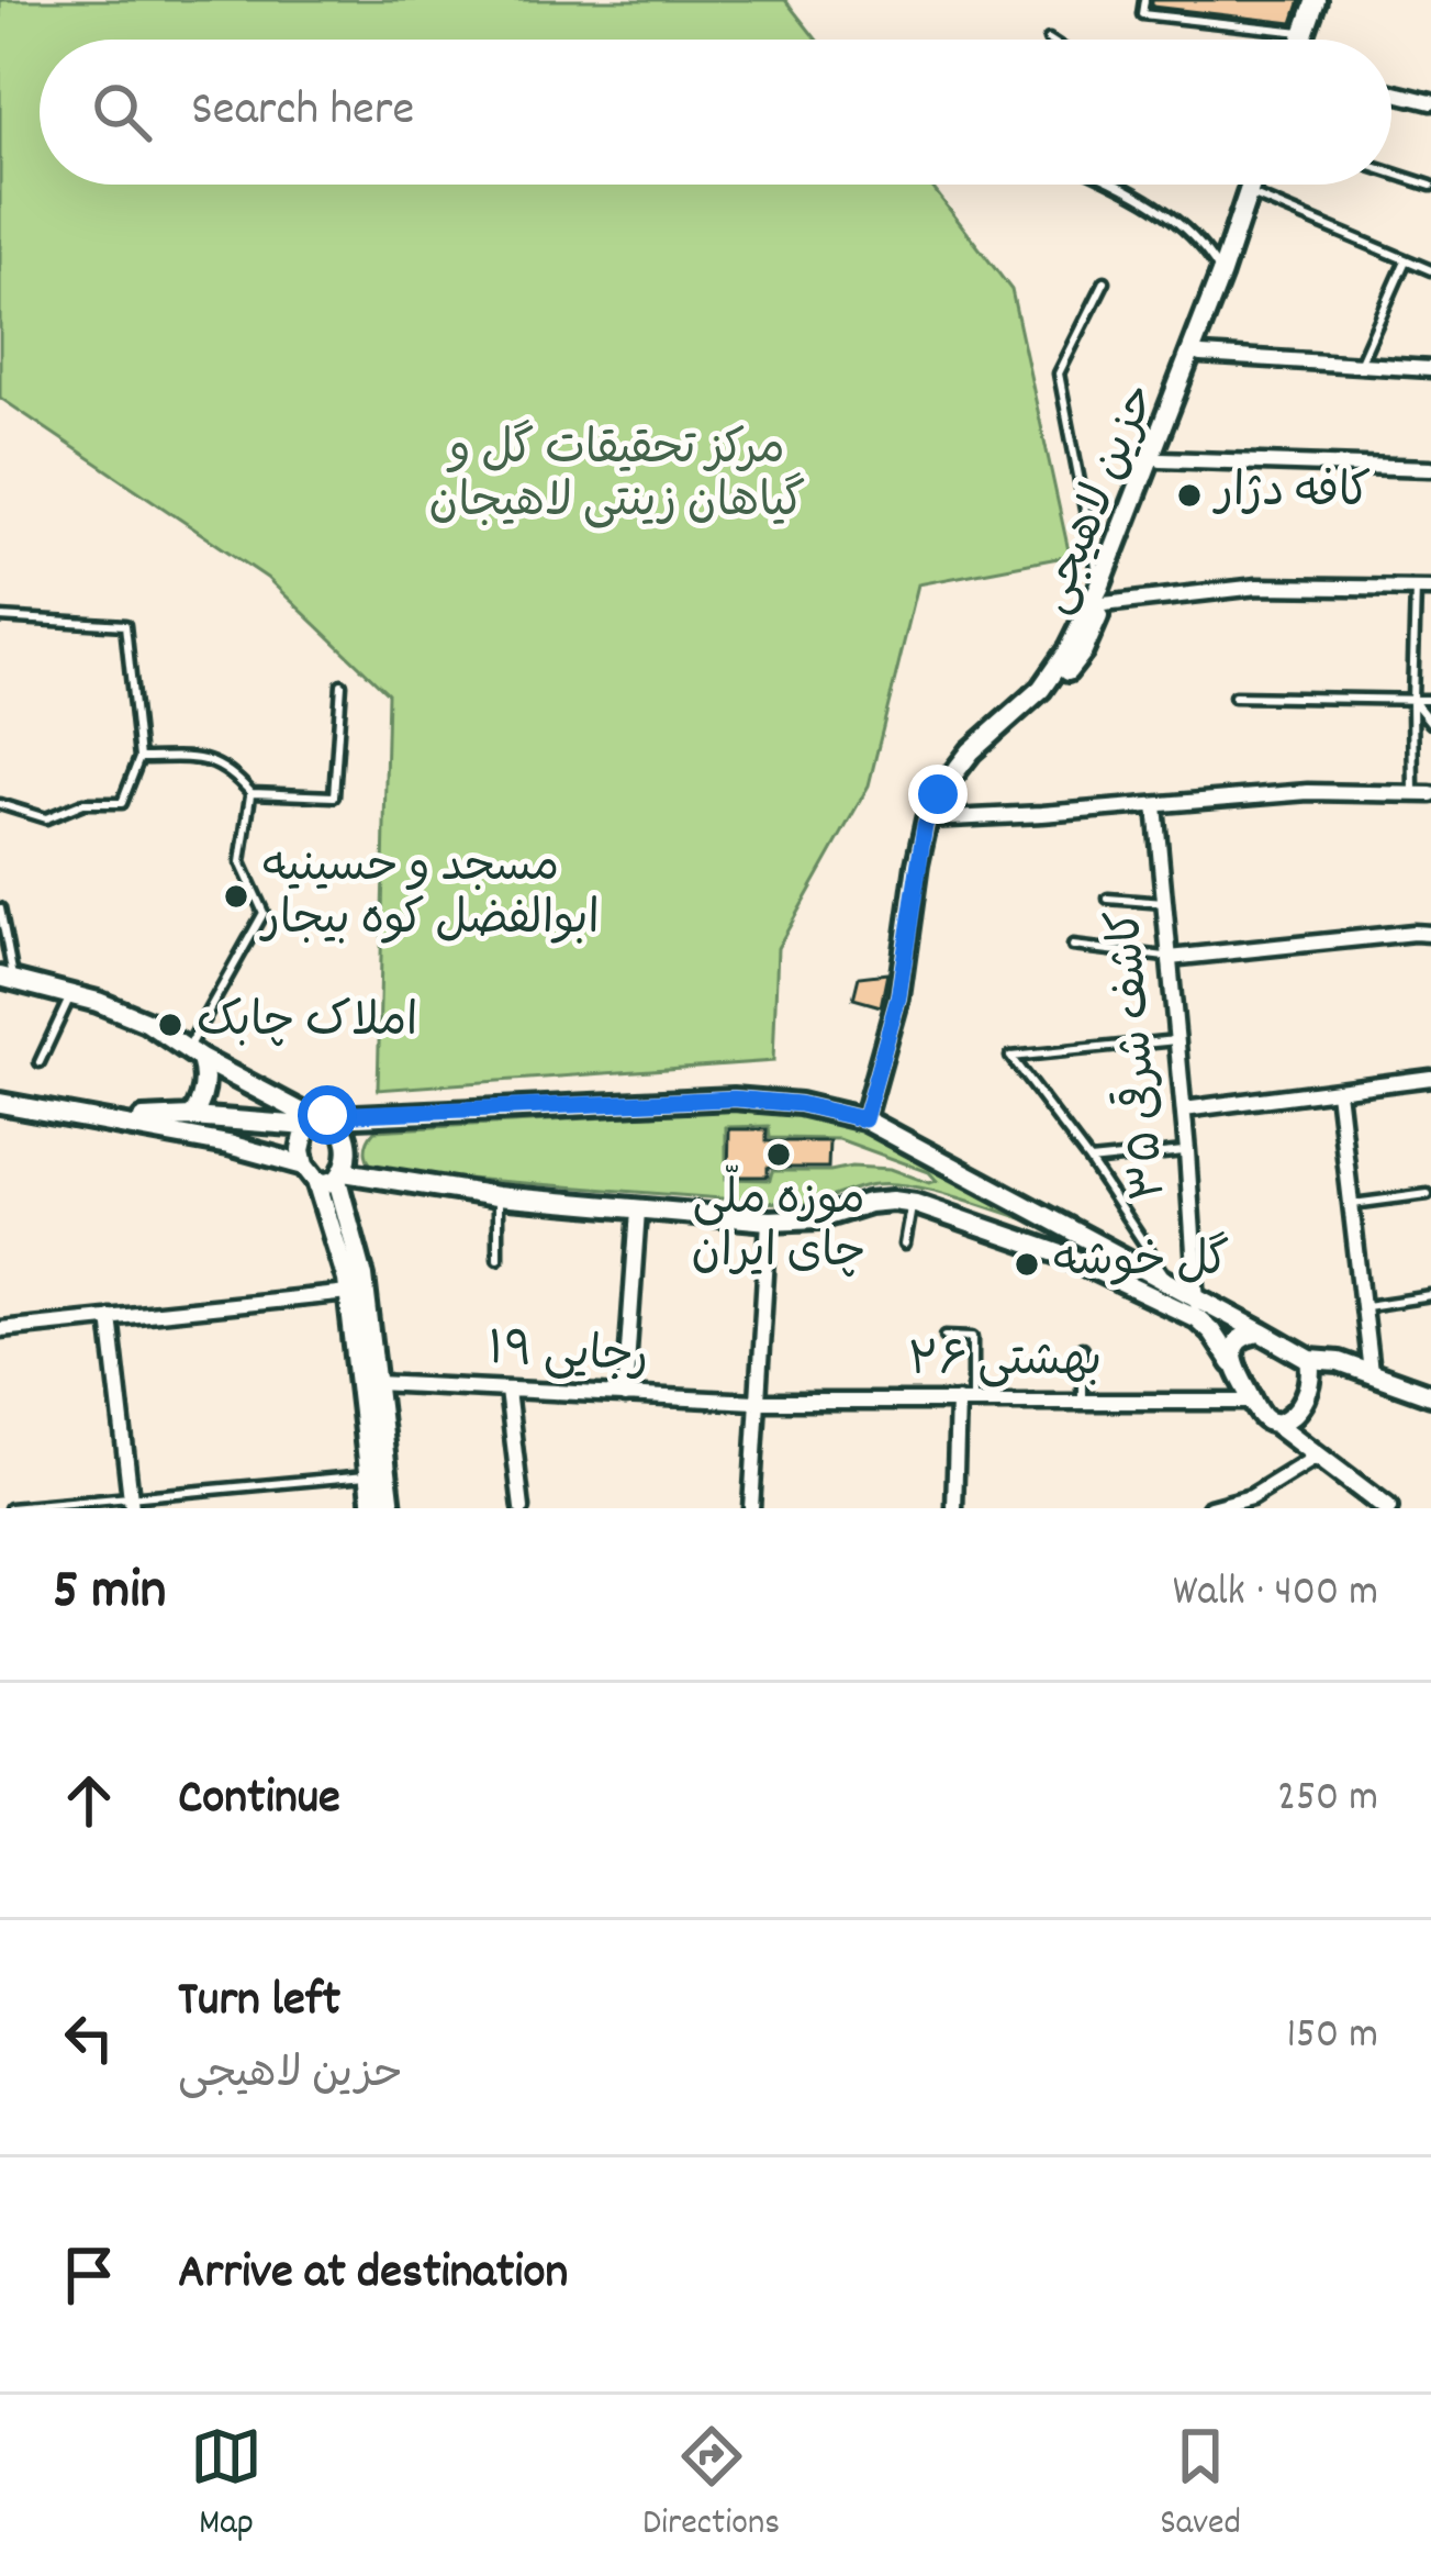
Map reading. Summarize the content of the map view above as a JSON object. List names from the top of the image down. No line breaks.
{"streets":{"main road":["حزین لاهیجی"],"street":["کاشف شرقی ۳۵","رجایی ۱۹","بهشتی ۲۶"]},"crossings":[["رجایی ۱۹","بهشتی ۲۶"]],"parks":["مرکز تحقیقات گل و گیاهان زینتی لاهیجان"],"places":["کافه دژار","مسجد و حسینیه ابوالفضل کوه بیجار","املاک چابک","موزه ملّی چای ایران","گل خوشه"],"page":{"search":"Search here","heading":["5 min","Walk · 400 m"],"list":[["Continue","250 m"],["Turn left","حزین لاهیجی","150 m"],"Arrive at destination"],"nav":["Map","Directions","Saved"]}}
